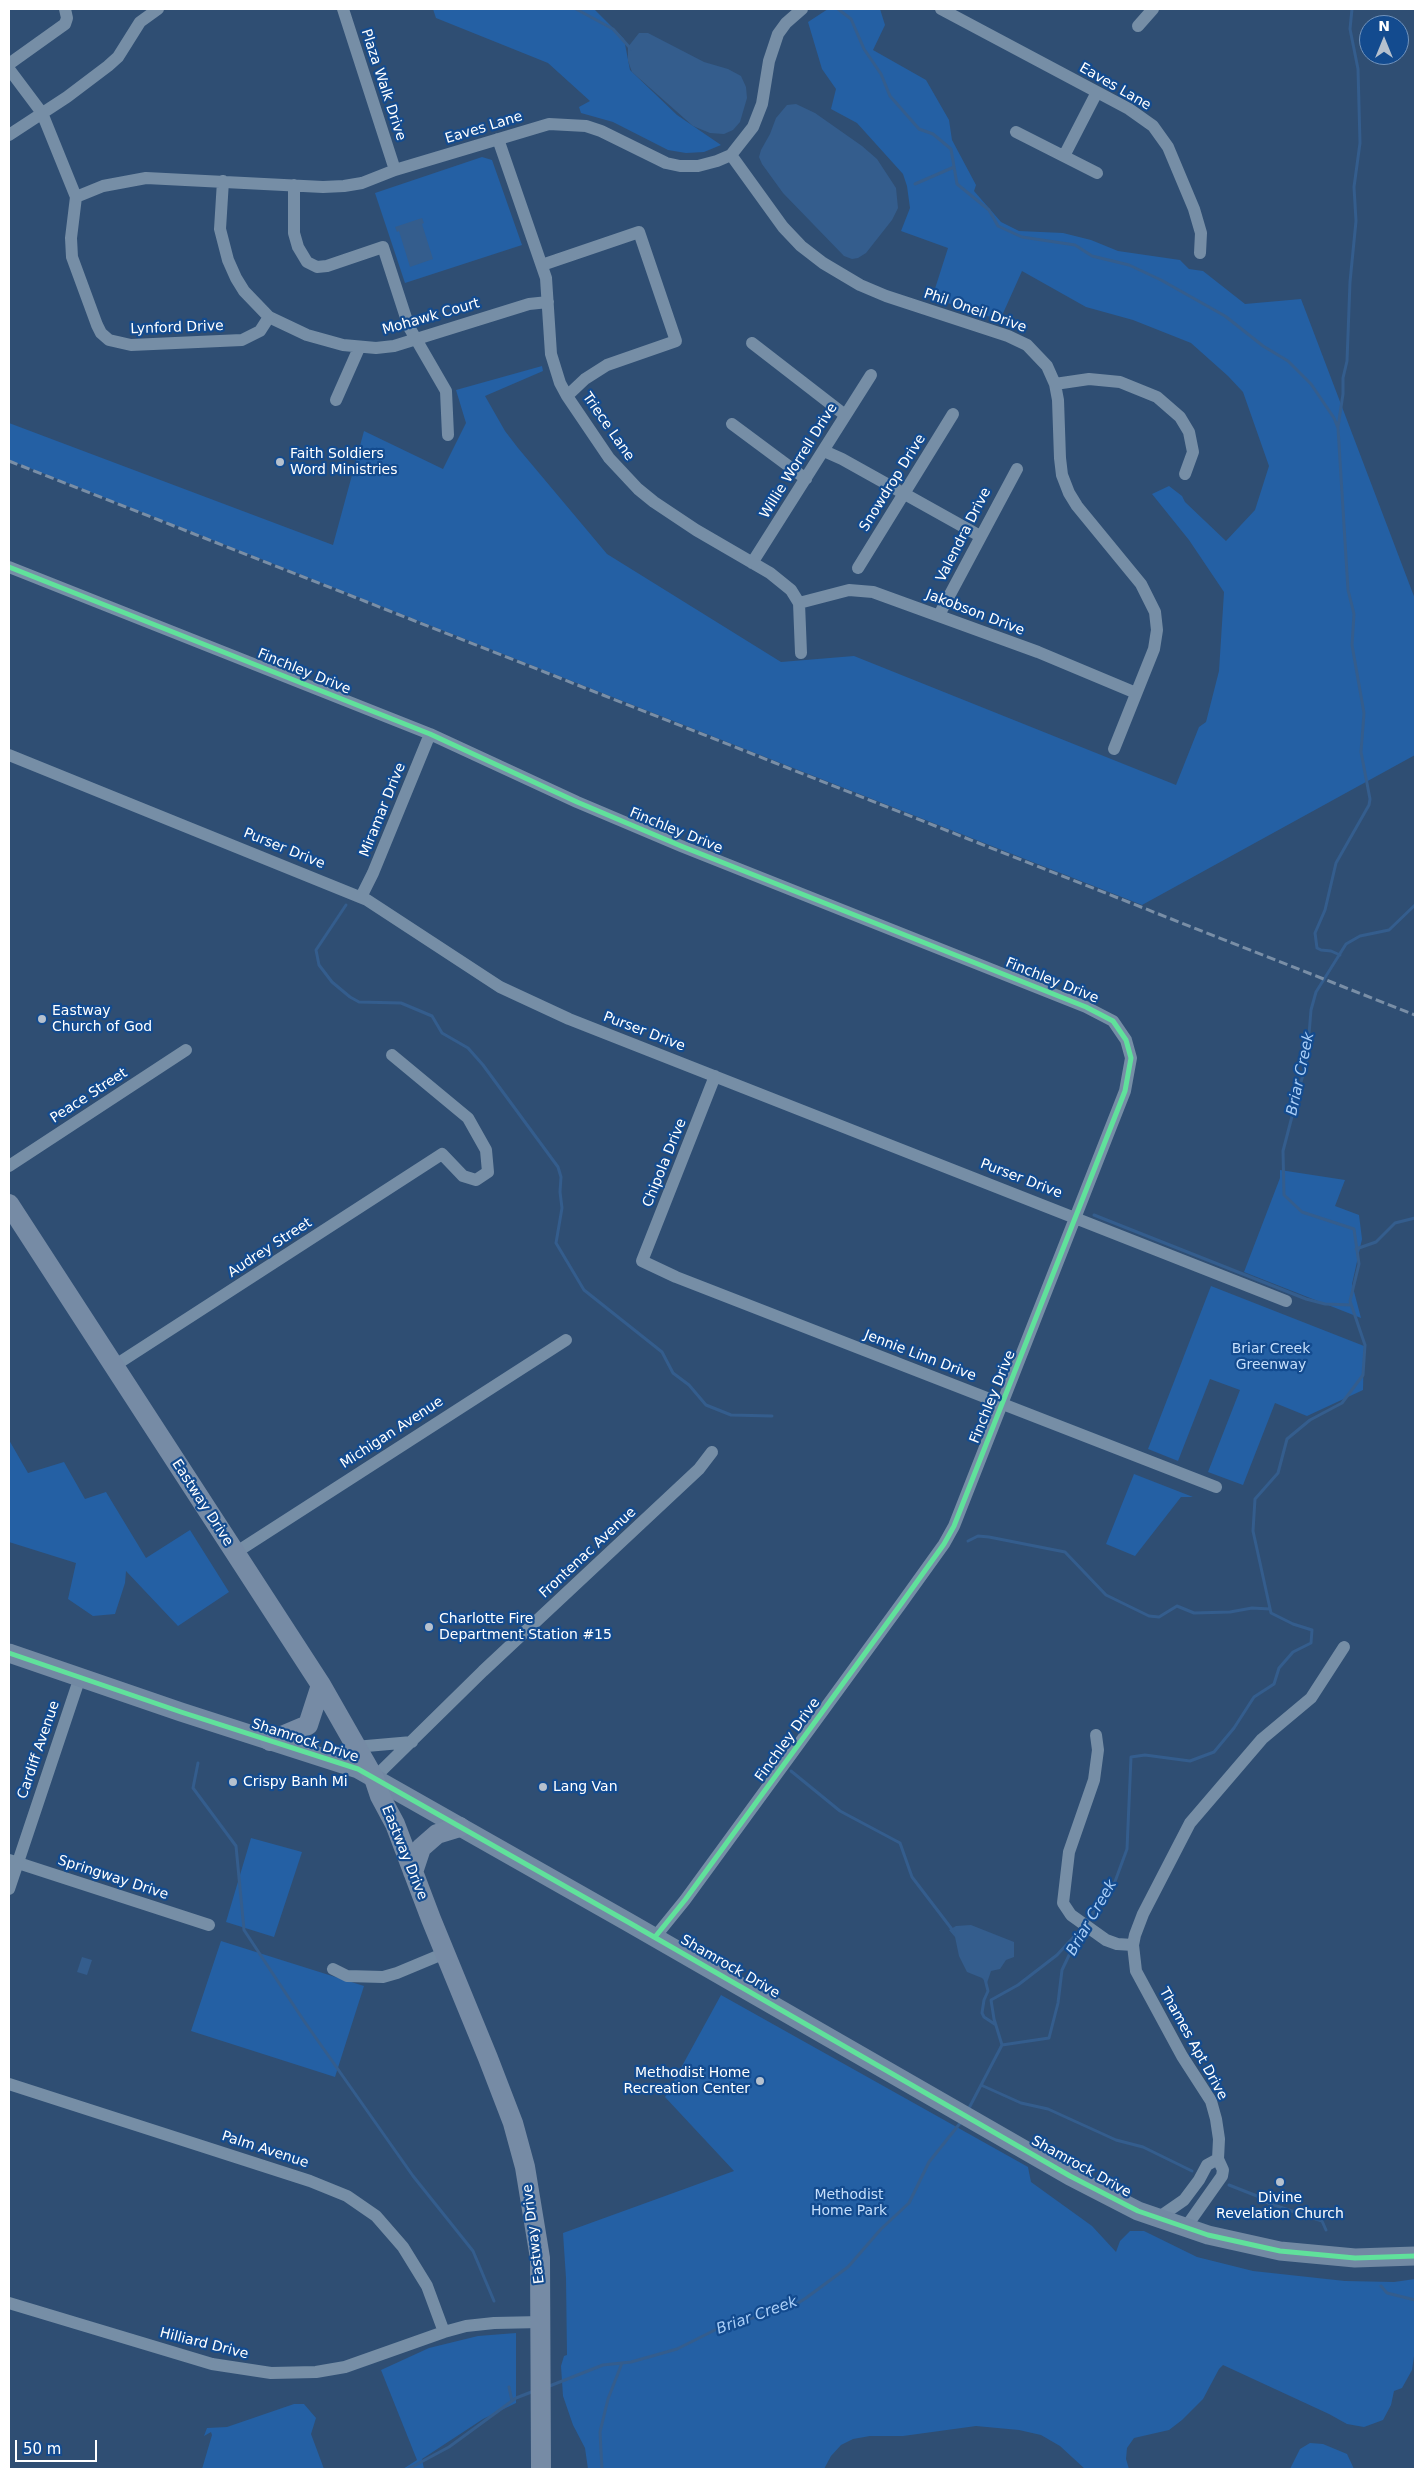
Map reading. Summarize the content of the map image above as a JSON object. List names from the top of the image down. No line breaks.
{"streets":{"main road":["Eastway Drive"],"street":["Plaza Walk Drive","Eaves Lane","Phil Oneil Drive","Mohawk Court","Lynford Drive","Triece Lane","Willie Worrell Drive","Snowdrop Drive","Valendra Drive","Jakobson Drive","Finchley Drive","Miramar Drive","Purser Drive","Peace Street","Chipola Drive","Audrey Street","Jennie Linn Drive","Michigan Avenue","Frontenac Avenue","Shamrock Drive","Cardiff Avenue","Springway Drive","Thames Apt Drive","Palm Avenue","Hilliard Drive"]},"crossings":[["Plaza Walk Drive","Eaves Lane"],["Eaves Lane","Phil Oneil Drive"],["Eaves Lane","Mohawk Court"],["Eaves Lane","Lynford Drive"],["Eaves Lane","Triece Lane"],["Phil Oneil Drive","Jakobson Drive"],["Mohawk Court","Lynford Drive"],["Mohawk Court","Triece Lane"],["Triece Lane","Willie Worrell Drive"],["Triece Lane","Jakobson Drive"],["Valendra Drive","Jakobson Drive"],["Finchley Drive","Miramar Drive"],["Finchley Drive","Purser Drive"],["Finchley Drive","Jennie Linn Drive"],["Finchley Drive","Shamrock Drive"],["Miramar Drive","Purser Drive"],["Purser Drive","Chipola Drive"],["Chipola Drive","Jennie Linn Drive"],["Audrey Street","Eastway Drive"],["Michigan Avenue","Eastway Drive"],["Eastway Drive","Frontenac Avenue"],["Eastway Drive","Shamrock Drive"],["Eastway Drive","Hilliard Drive"],["Frontenac Avenue","Shamrock Drive"],["Shamrock Drive","Cardiff Avenue"],["Shamrock Drive","Thames Apt Drive"],["Cardiff Avenue","Springway Drive"],["Palm Avenue","Hilliard Drive"]],"water":["Briar Creek"],"parks":["Briar Creek Greenway","Methodist Home Park"],"places":["Faith Soldiers Word Ministries","Eastway Church of God","Charlotte Fire Department Station #15","Crispy Banh Mi","Lang Van","Methodist Home Recreation Center","Divine Revelation Church"],"scale_bar":"50 m","north":"top"}
